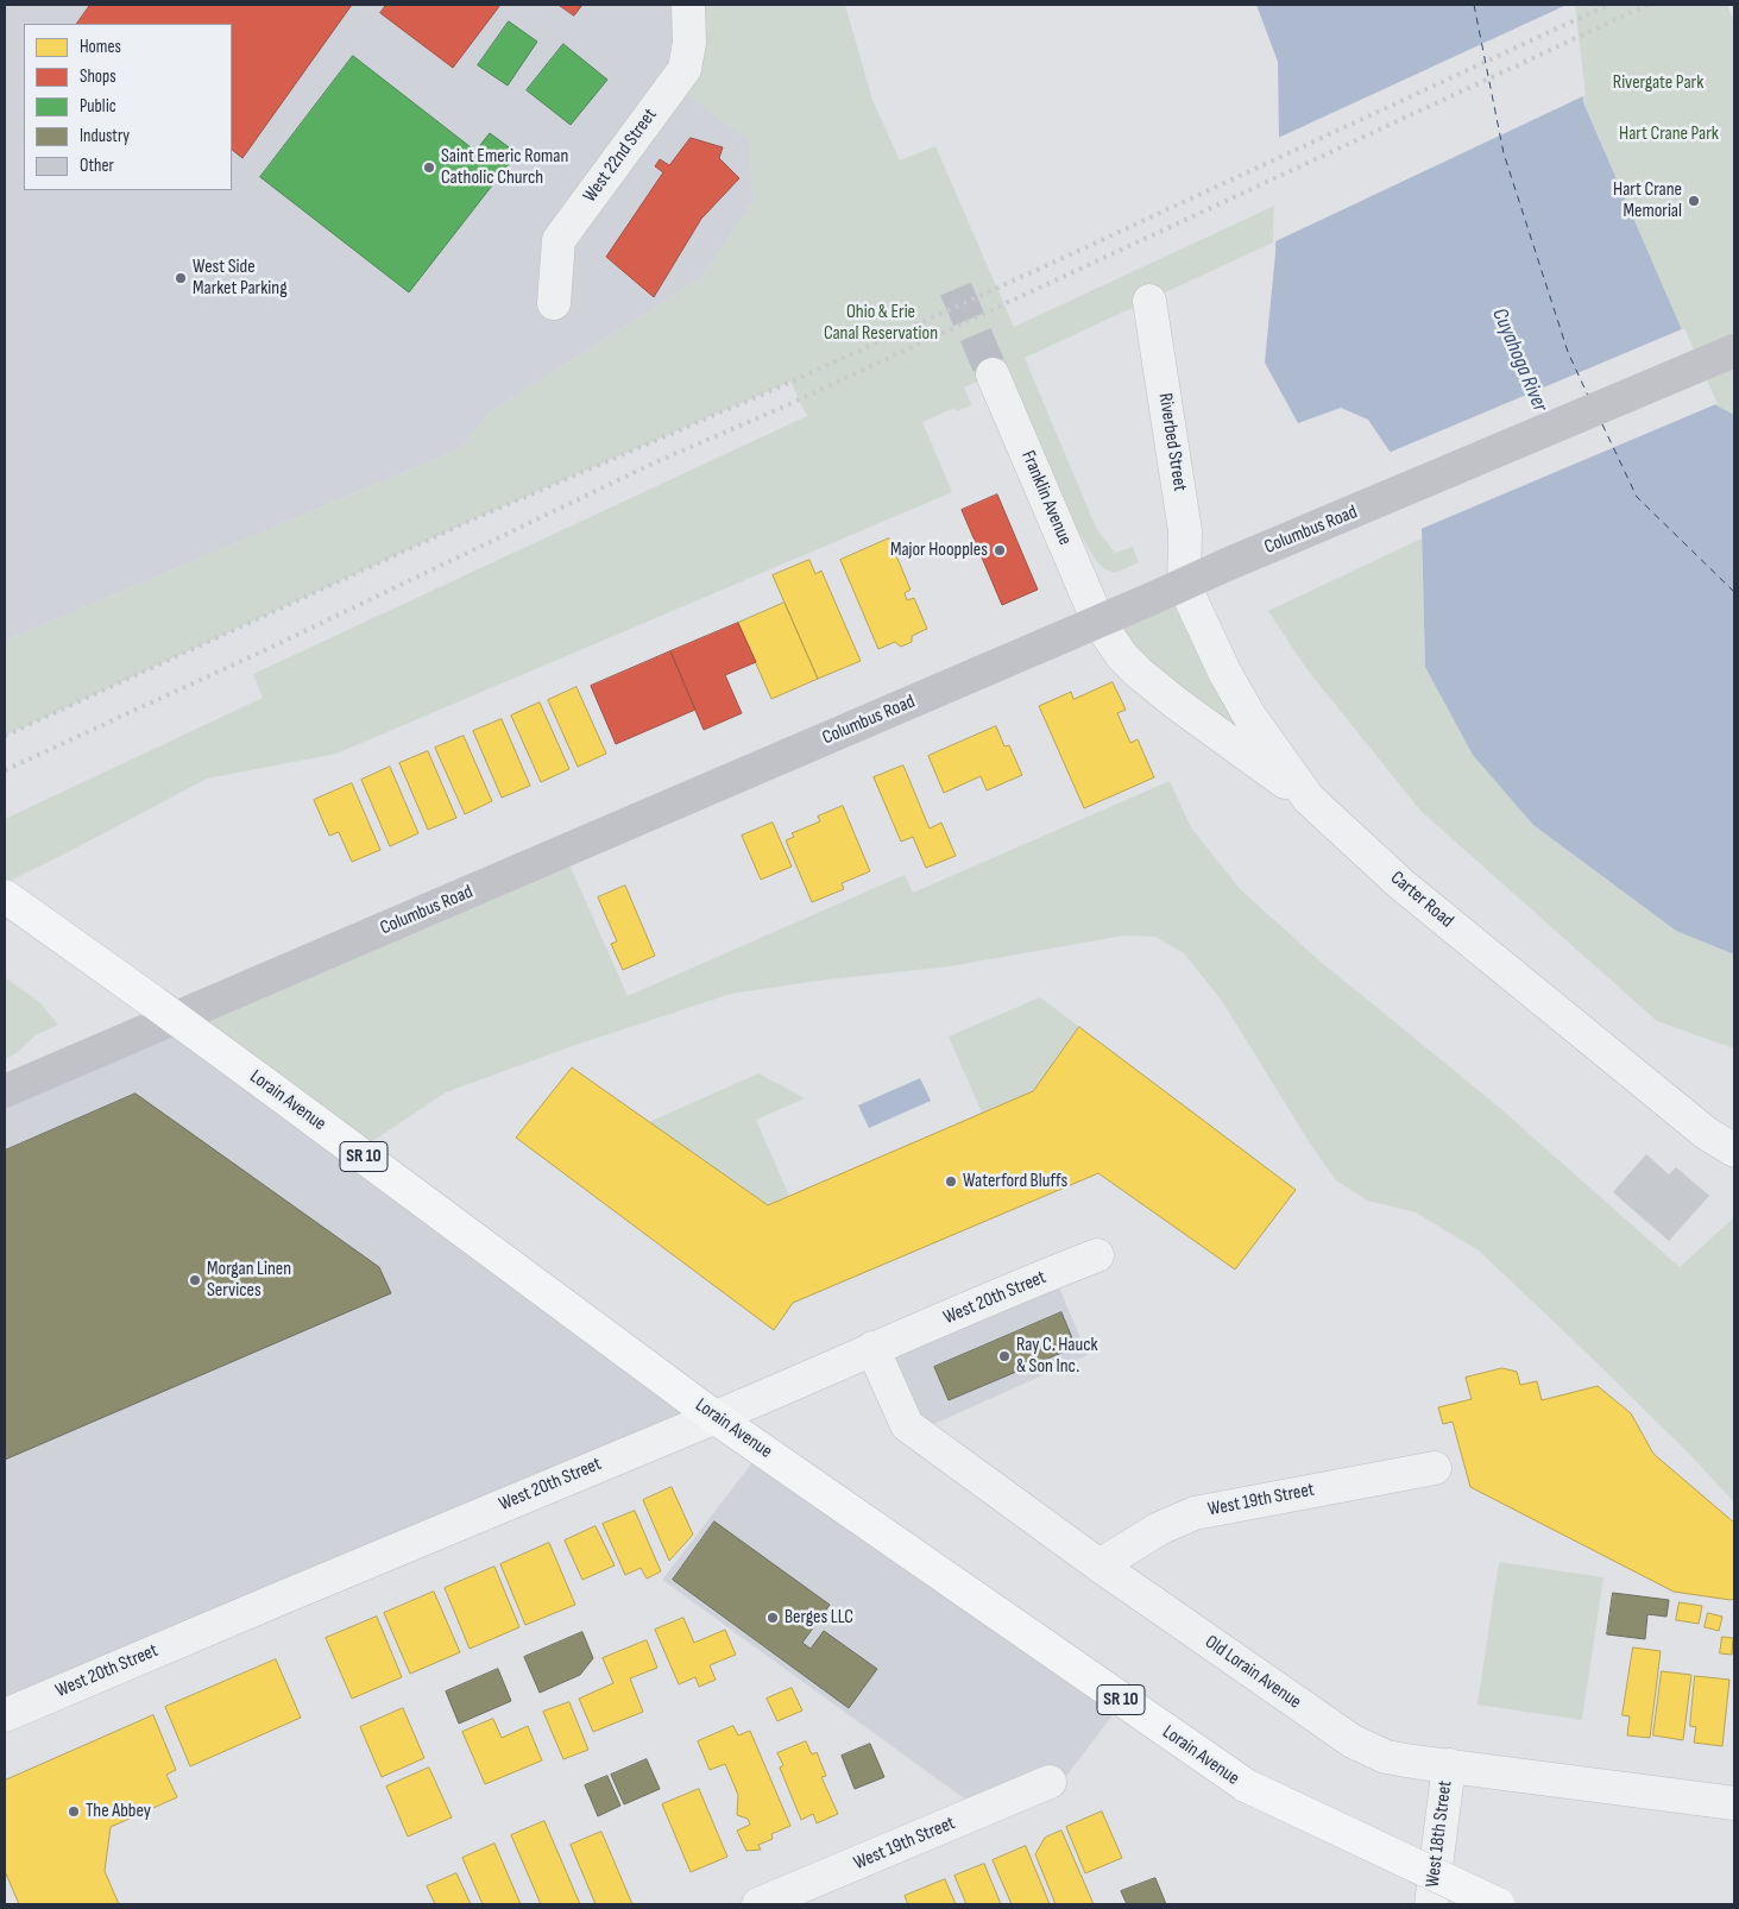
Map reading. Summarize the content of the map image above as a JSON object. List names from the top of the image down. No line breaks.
{"streets":{"main road":["Lorain Avenue","SR 10"],"street":["West 22nd Street","Riverbed Street","Franklin Avenue","Columbus Road","Carter Road","West 20th Street","West 19th Street","Old Lorain Avenue","West 18th Street"]},"crossings":[["Riverbed Street","Columbus Road"],["Riverbed Street","Carter Road"],["Franklin Avenue","Columbus Road"],["Franklin Avenue","Carter Road"],["Columbus Road","Carter Road"],["Lorain Avenue","West 20th Street"],["West 20th Street","Old Lorain Avenue"],["West 19th Street","Old Lorain Avenue"],["Old Lorain Avenue","West 18th Street"]],"water":["Cuyahoga River"],"parks":["Rivergate Park","Hart Crane Park","Ohio & Erie Canal Reservation"],"places":["Saint Emeric Roman Catholic Church","Hart Crane Memorial","West Side Market Parking","Major Hoopples","Waterford Bluffs","Morgan Linen Services","Ray C. Hauck & Son Inc.","Berges LLC","The Abbey"],"legend":["Homes","Shops","Public","Industry","Other"]}
